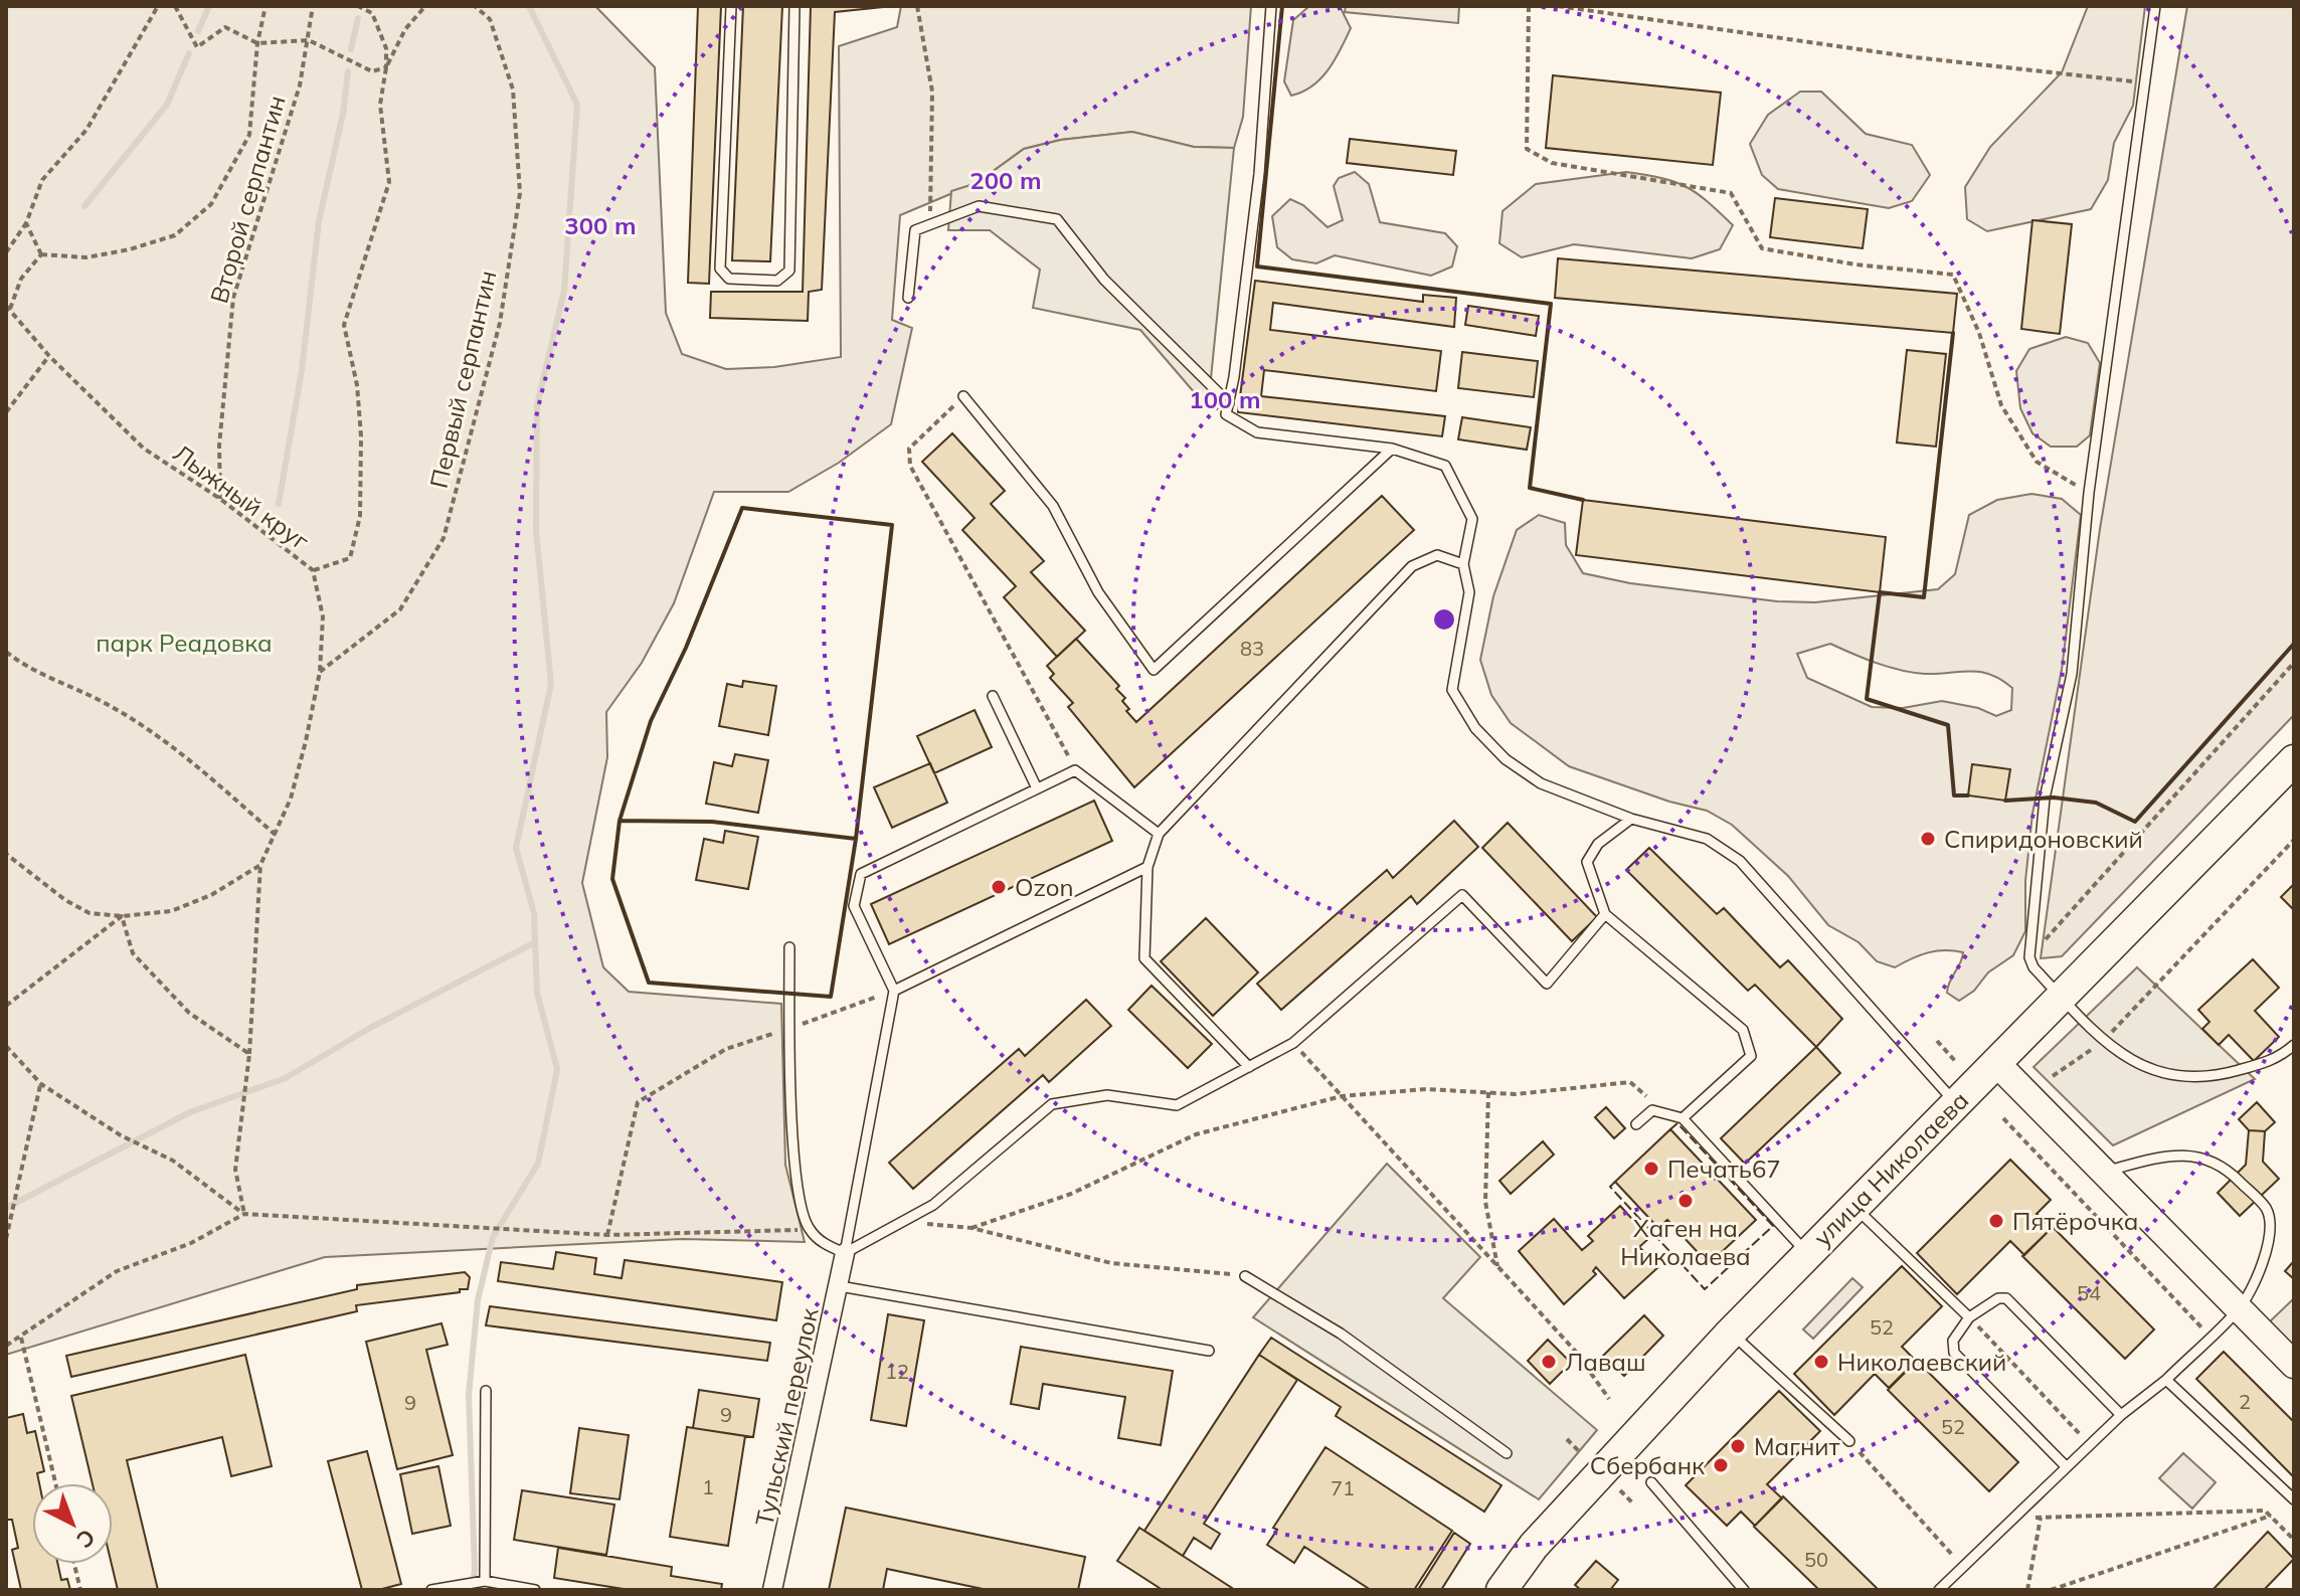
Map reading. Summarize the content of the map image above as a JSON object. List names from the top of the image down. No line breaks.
{"streets":{"main road":["улица Николаева"],"street":["Тульский переулок"],"path":["Второй серпантин","Первый серпантин","Лыжный круг"]},"crossings":[["Второй серпантин","Лыжный круг"],["Первый серпантин","Лыжный круг"]],"parks":["парк Реадовка"],"places":["Спиридоновский","Ozon","Печать67","Хаген на Николаева","Пятёрочка","Лаваш","Николаевский","Магнит","Сбербанк"],"house_numbers":["83","54","52","12","2","9","9","52","1","71","50"],"north":"bottom right","rings":["200 m","300 m","100 m"]}
